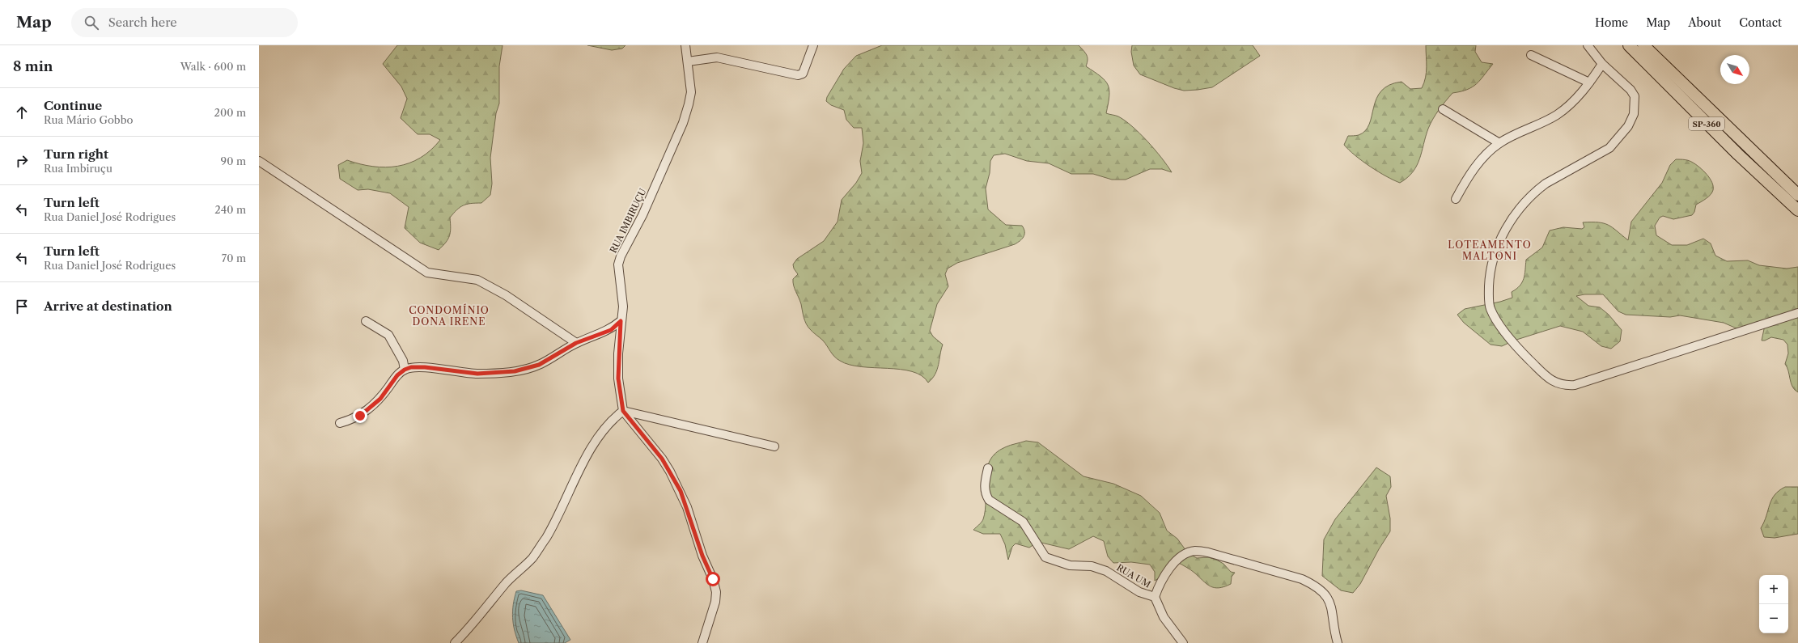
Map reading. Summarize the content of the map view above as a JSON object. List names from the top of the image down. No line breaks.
{"streets":{"highway":["SP-360"],"street":["RUA IMBIRUÇU","RUA UM"]},"districts":["LOTEAMENTO MALTONI","CONDOMÍNIO DONA IRENE"],"north":"bottom right","page":{"header":"Map","search":"Search here","nav":["Home","Map","About","Contact"],"heading":["8 min","Walk · 600 m"],"list":[["Continue","Rua Mário Gobbo","200 m"],["Turn right","Rua Imbiruçu","90 m"],["Turn left","Rua Daniel José Rodrigues","240 m"],["Turn left","Rua Daniel José Rodrigues","70 m"],"Arrive at destination"],"map_buttons":["+","−"]}}
